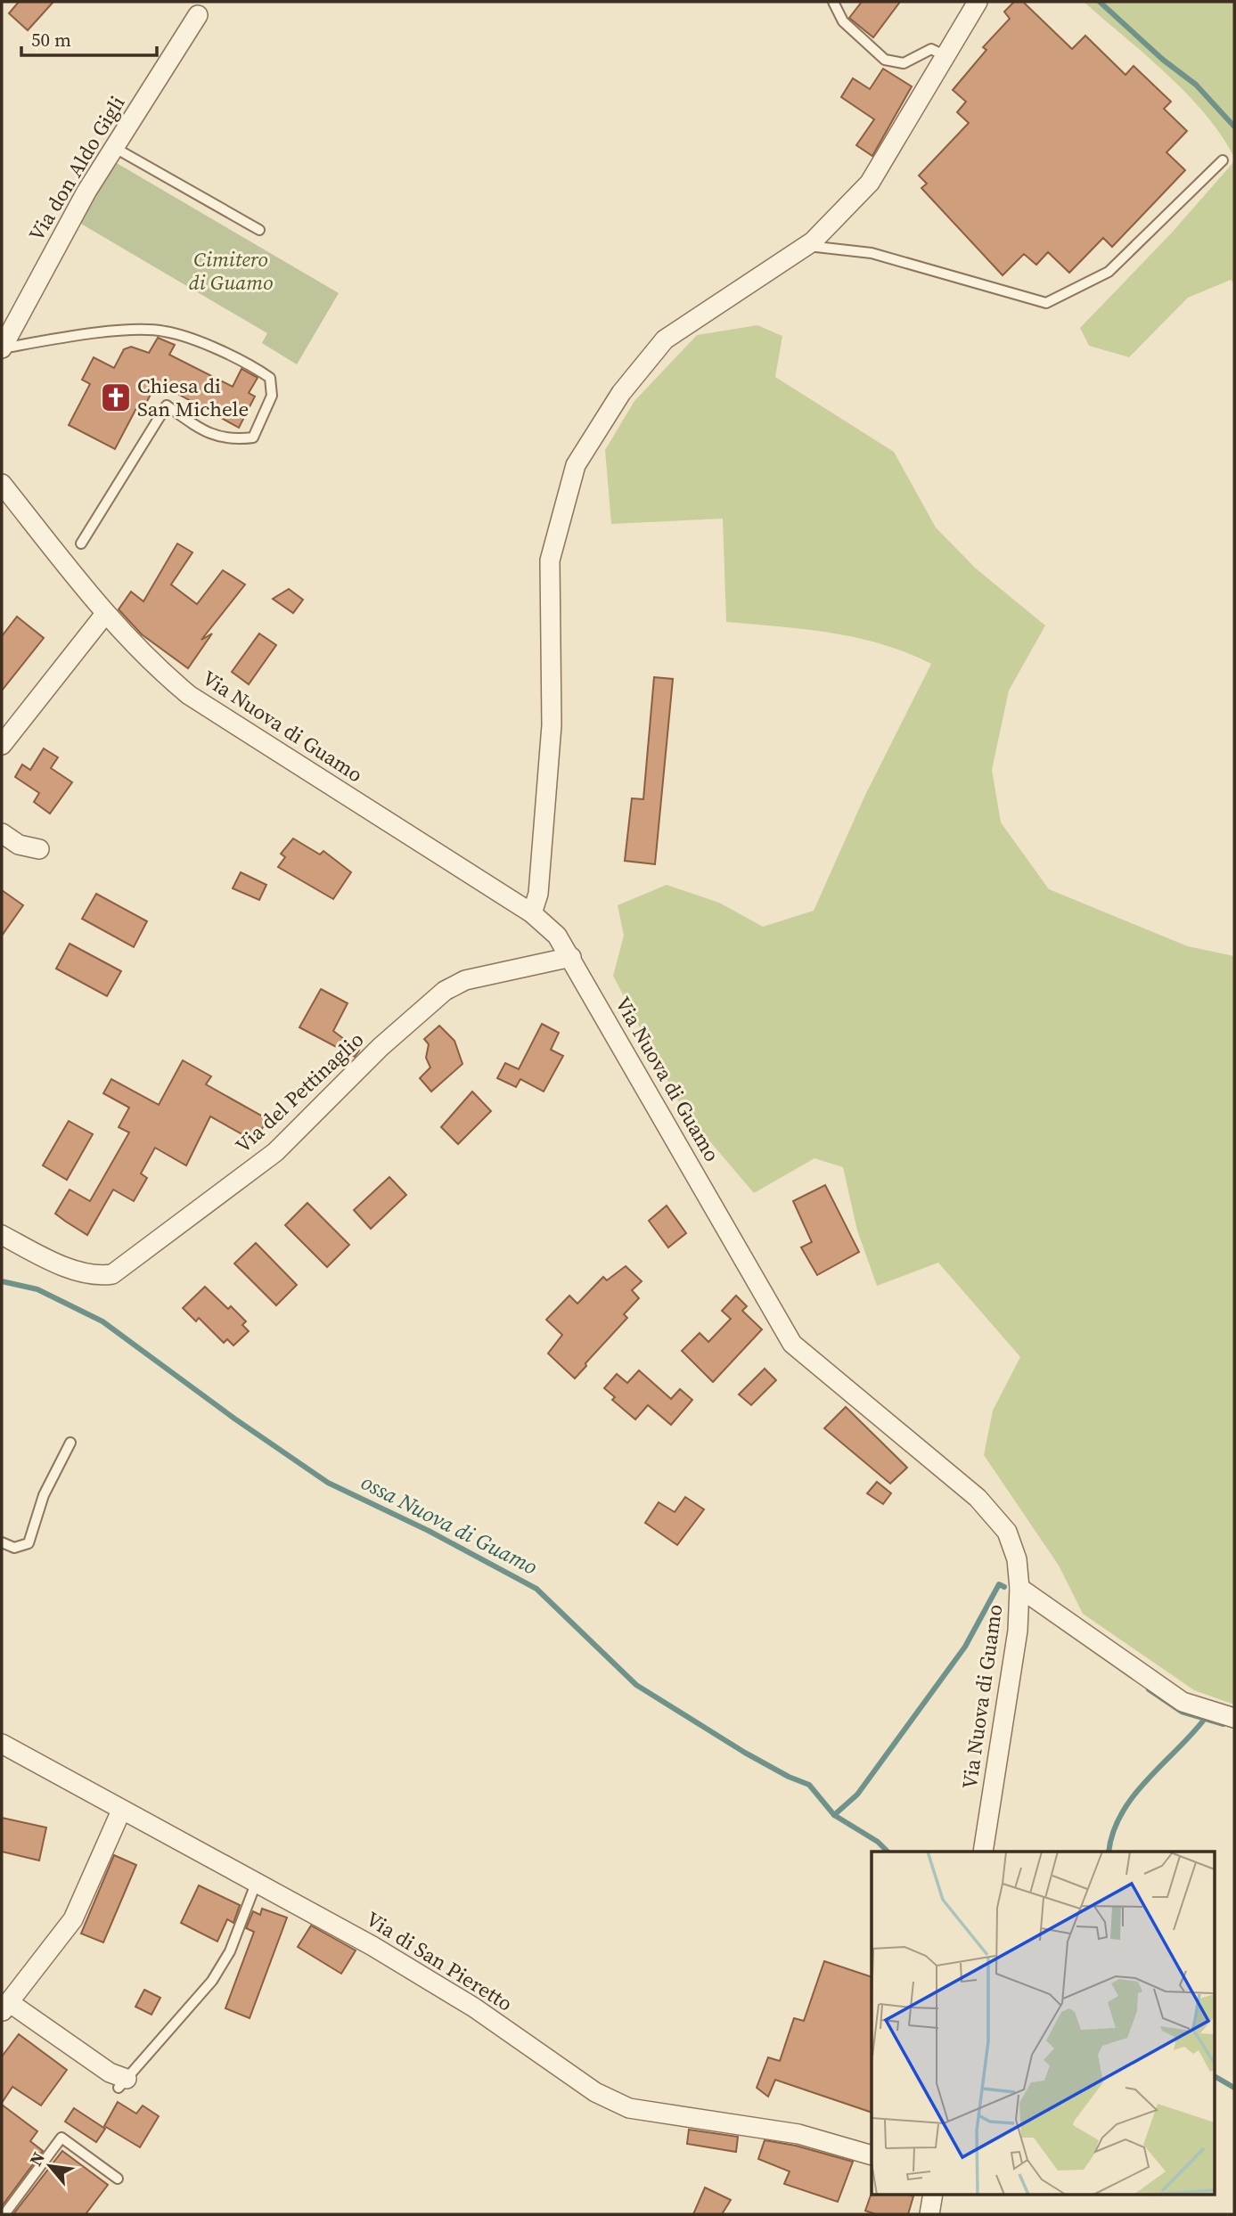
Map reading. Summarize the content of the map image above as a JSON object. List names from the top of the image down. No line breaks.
{"streets":{"street":["Via don Aldo Gigli","Via Nuova di Guamo","Via del Pettinaglio","Via di San Pieretto"]},"crossings":[["Via Nuova di Guamo","Via del Pettinaglio"]],"water":["ossa Nuova di Guamo"],"parks":["Cimitero di Guamo"],"places":{"church":["Chiesa di San Michele"]},"scale_bar":"50 m","north":"top left"}
